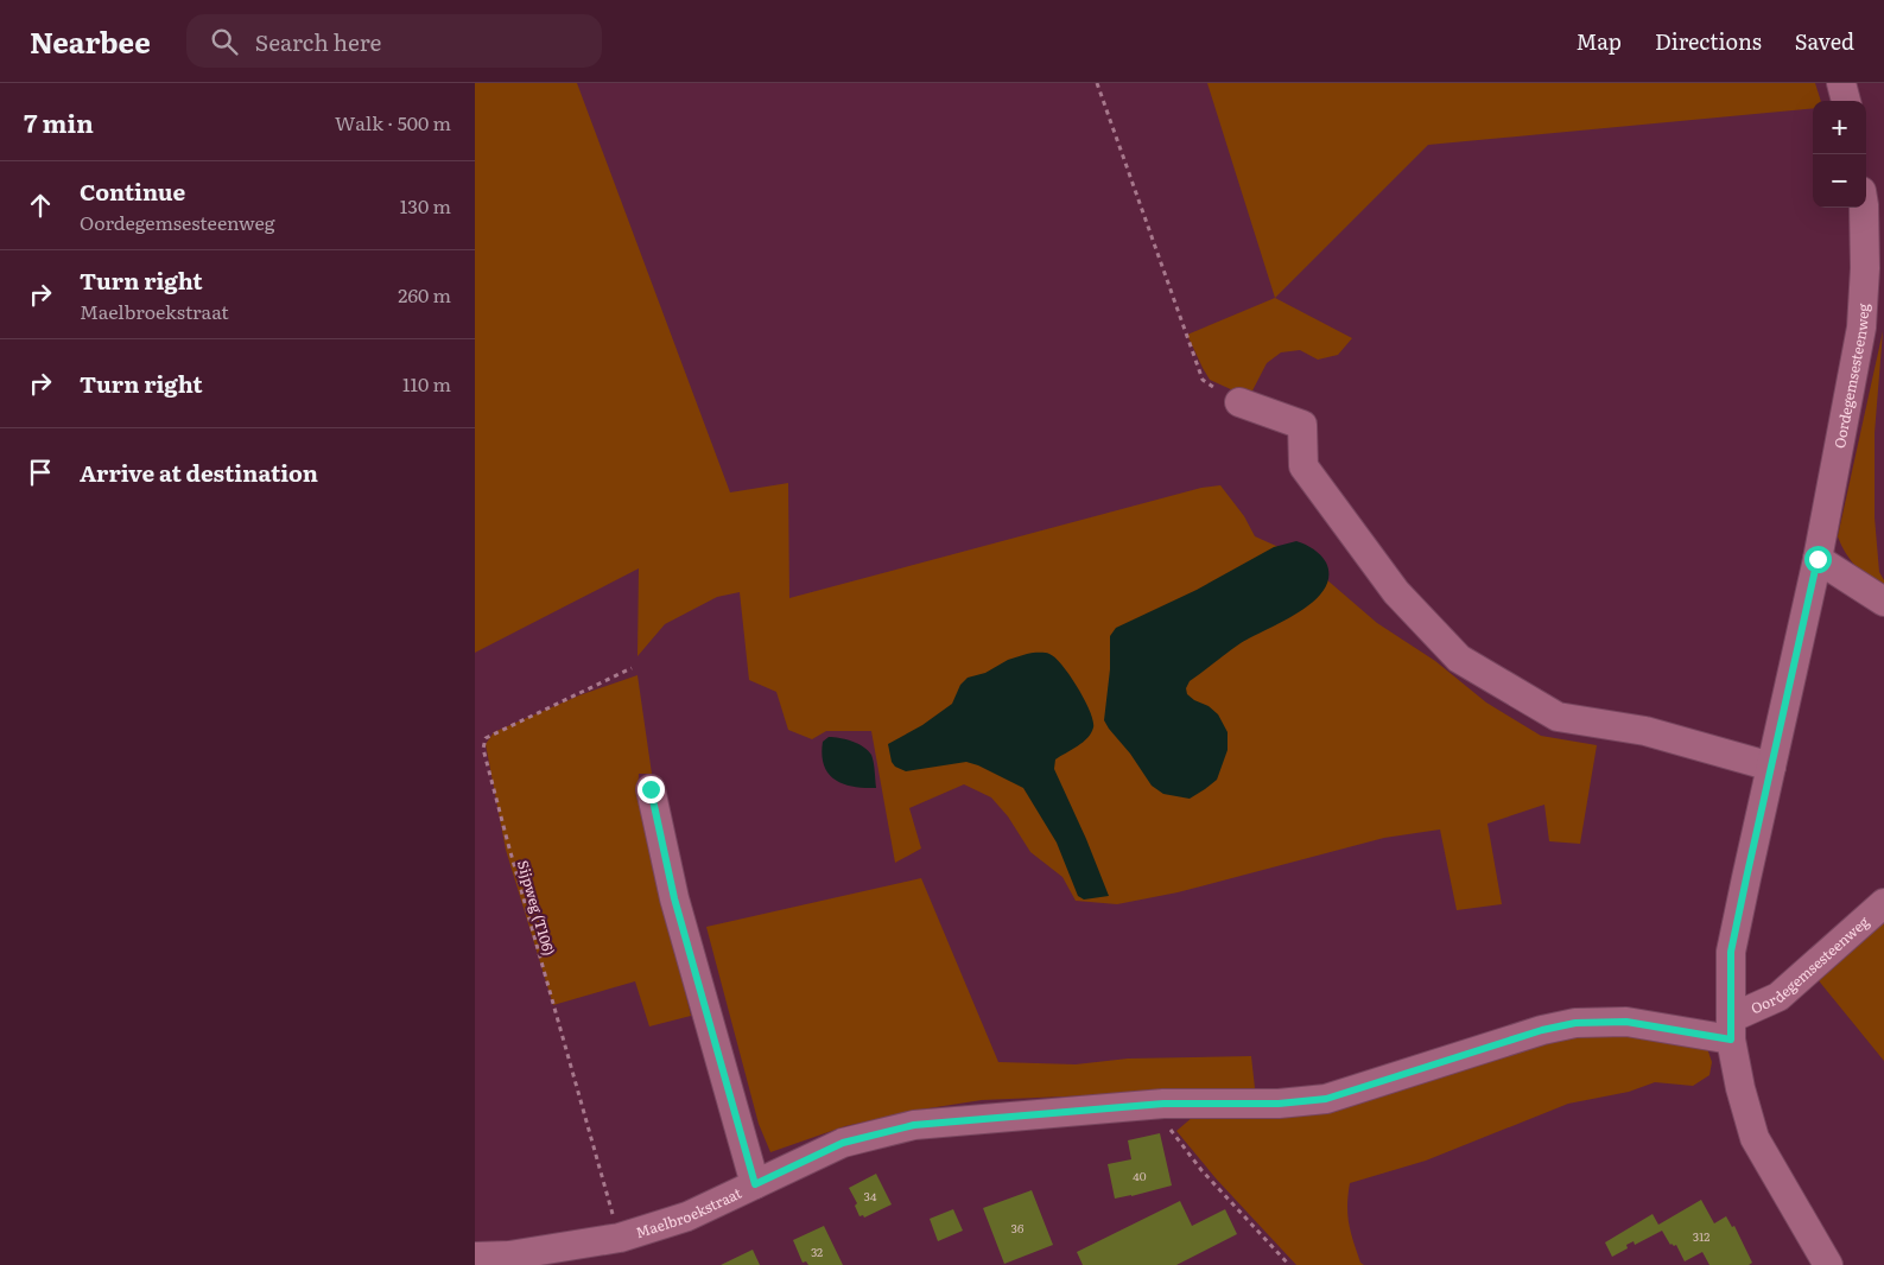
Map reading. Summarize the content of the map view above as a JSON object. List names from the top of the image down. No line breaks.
{"streets":{"street":["Oordegemsesteenweg","Maelbroekstraat"],"path":["Sijpweg (T106)"]},"crossings":[["Oordegemsesteenweg","Maelbroekstraat"],["Sijpweg (T106)","Maelbroekstraat"]],"house_numbers":["40","34","36","312","32"],"page":{"header":"Nearbee","search":"Search here","nav":["Map","Directions","Saved"],"heading":["7 min","Walk · 500 m"],"map_buttons":["+","−"],"list":[["Continue","Oordegemsesteenweg","130 m"],["Turn right","Maelbroekstraat","260 m"],["Turn right","110 m"],"Arrive at destination"]}}
